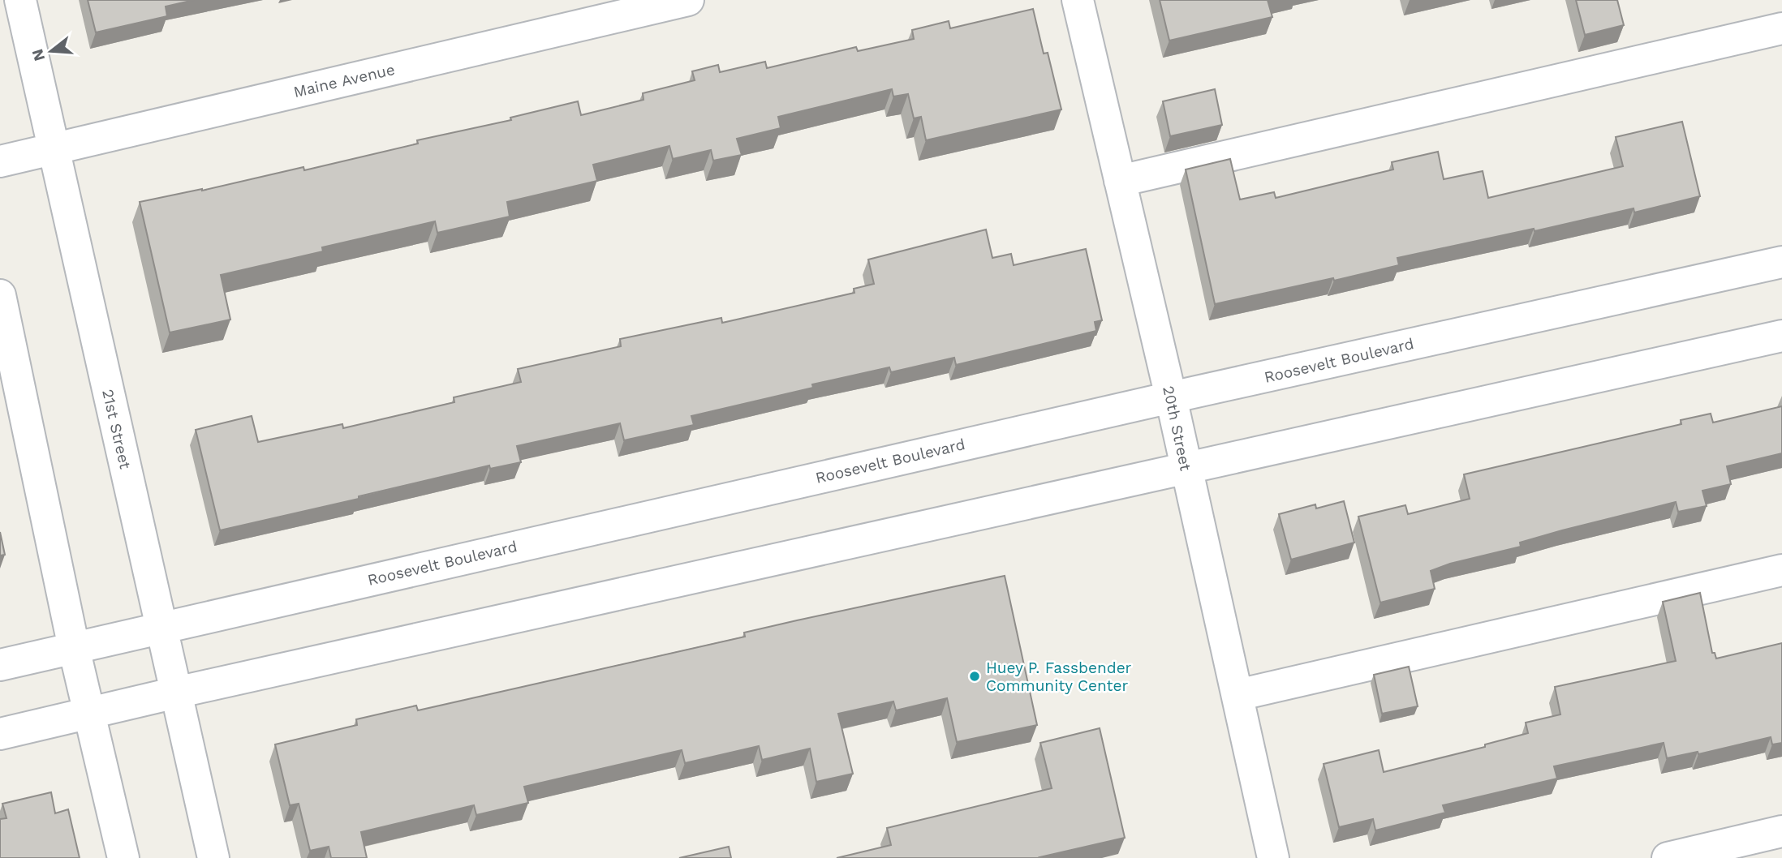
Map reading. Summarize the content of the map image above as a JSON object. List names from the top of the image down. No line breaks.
{"streets":{"street":["Maine Avenue","Roosevelt Boulevard","20th Street","21st Street"]},"crossings":[["Maine Avenue","21st Street"],["Roosevelt Boulevard","20th Street"],["Roosevelt Boulevard","21st Street"]],"places":["Huey P. Fassbender Community Center"],"north":"left"}
